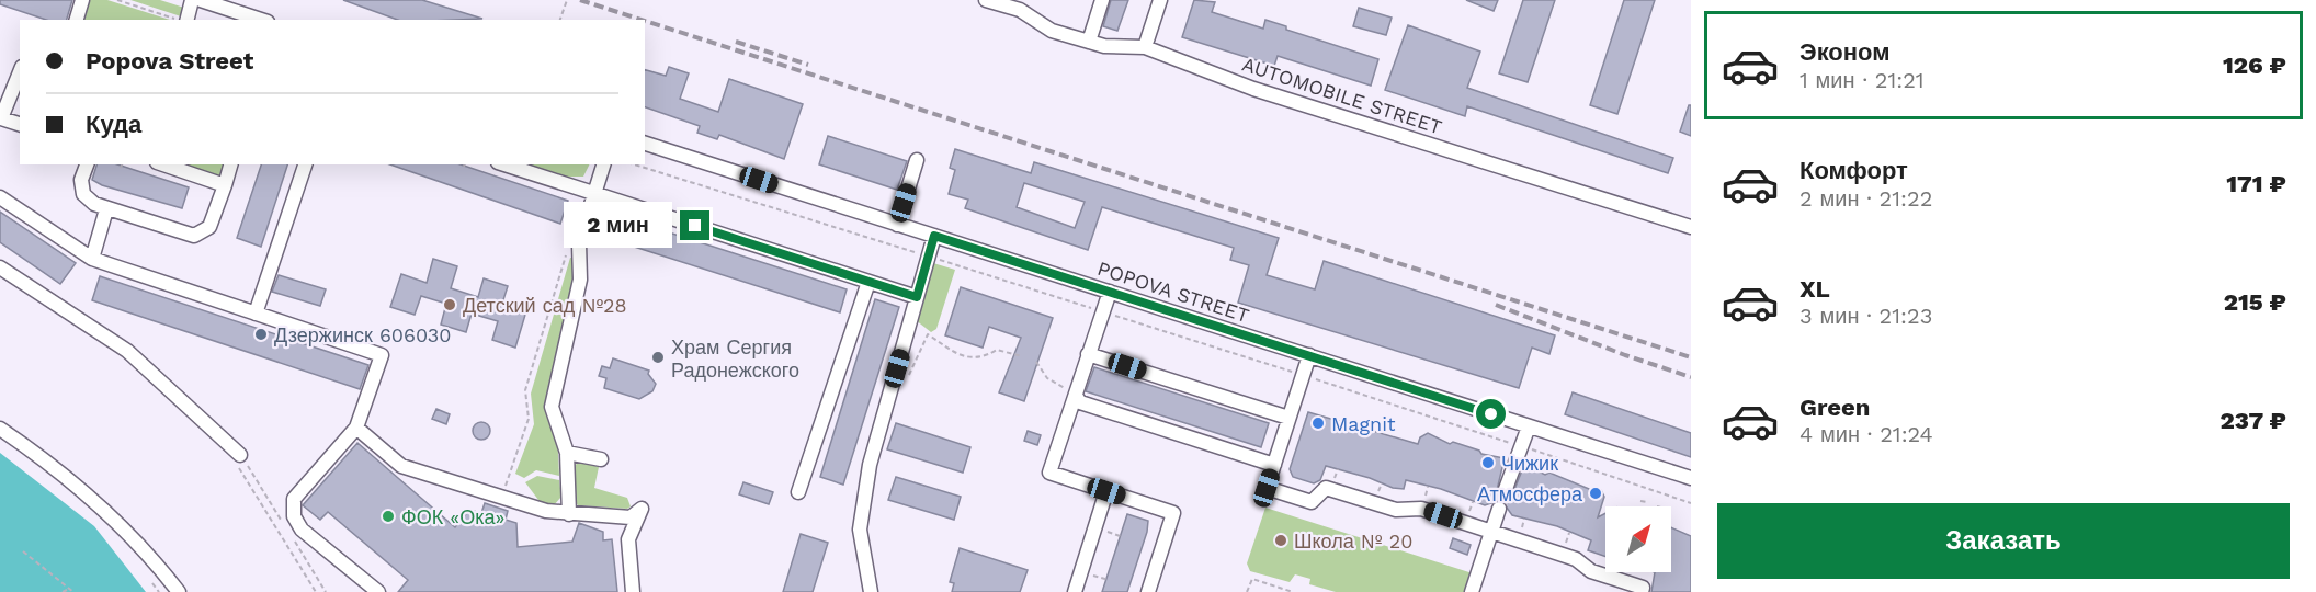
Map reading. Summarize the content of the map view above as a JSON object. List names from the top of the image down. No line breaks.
{"streets":{"street":["AUTOMOBILE STREET","POPOVA STREET"]},"places":["Детский сад №28","Дзержинск 606030","Храм Сергия Радонежского","Magnit","Чижик","Атмосфера","ФОК «Ока»","Школа № 20"],"north":"top right","page":{"list":[{"name":"Эконом","note":"1 мин · 21:21","value":"126 ₽"},{"name":"Комфорт","note":"2 мин · 21:22","value":"171 ₽"},{"name":"XL","note":"3 мин · 21:23","value":"215 ₽"},{"name":"Green","note":"4 мин · 21:24","value":"237 ₽"}],"banner":["Popova Street","Куда"],"bubble":"2 мин","buttons":"Заказать"}}
